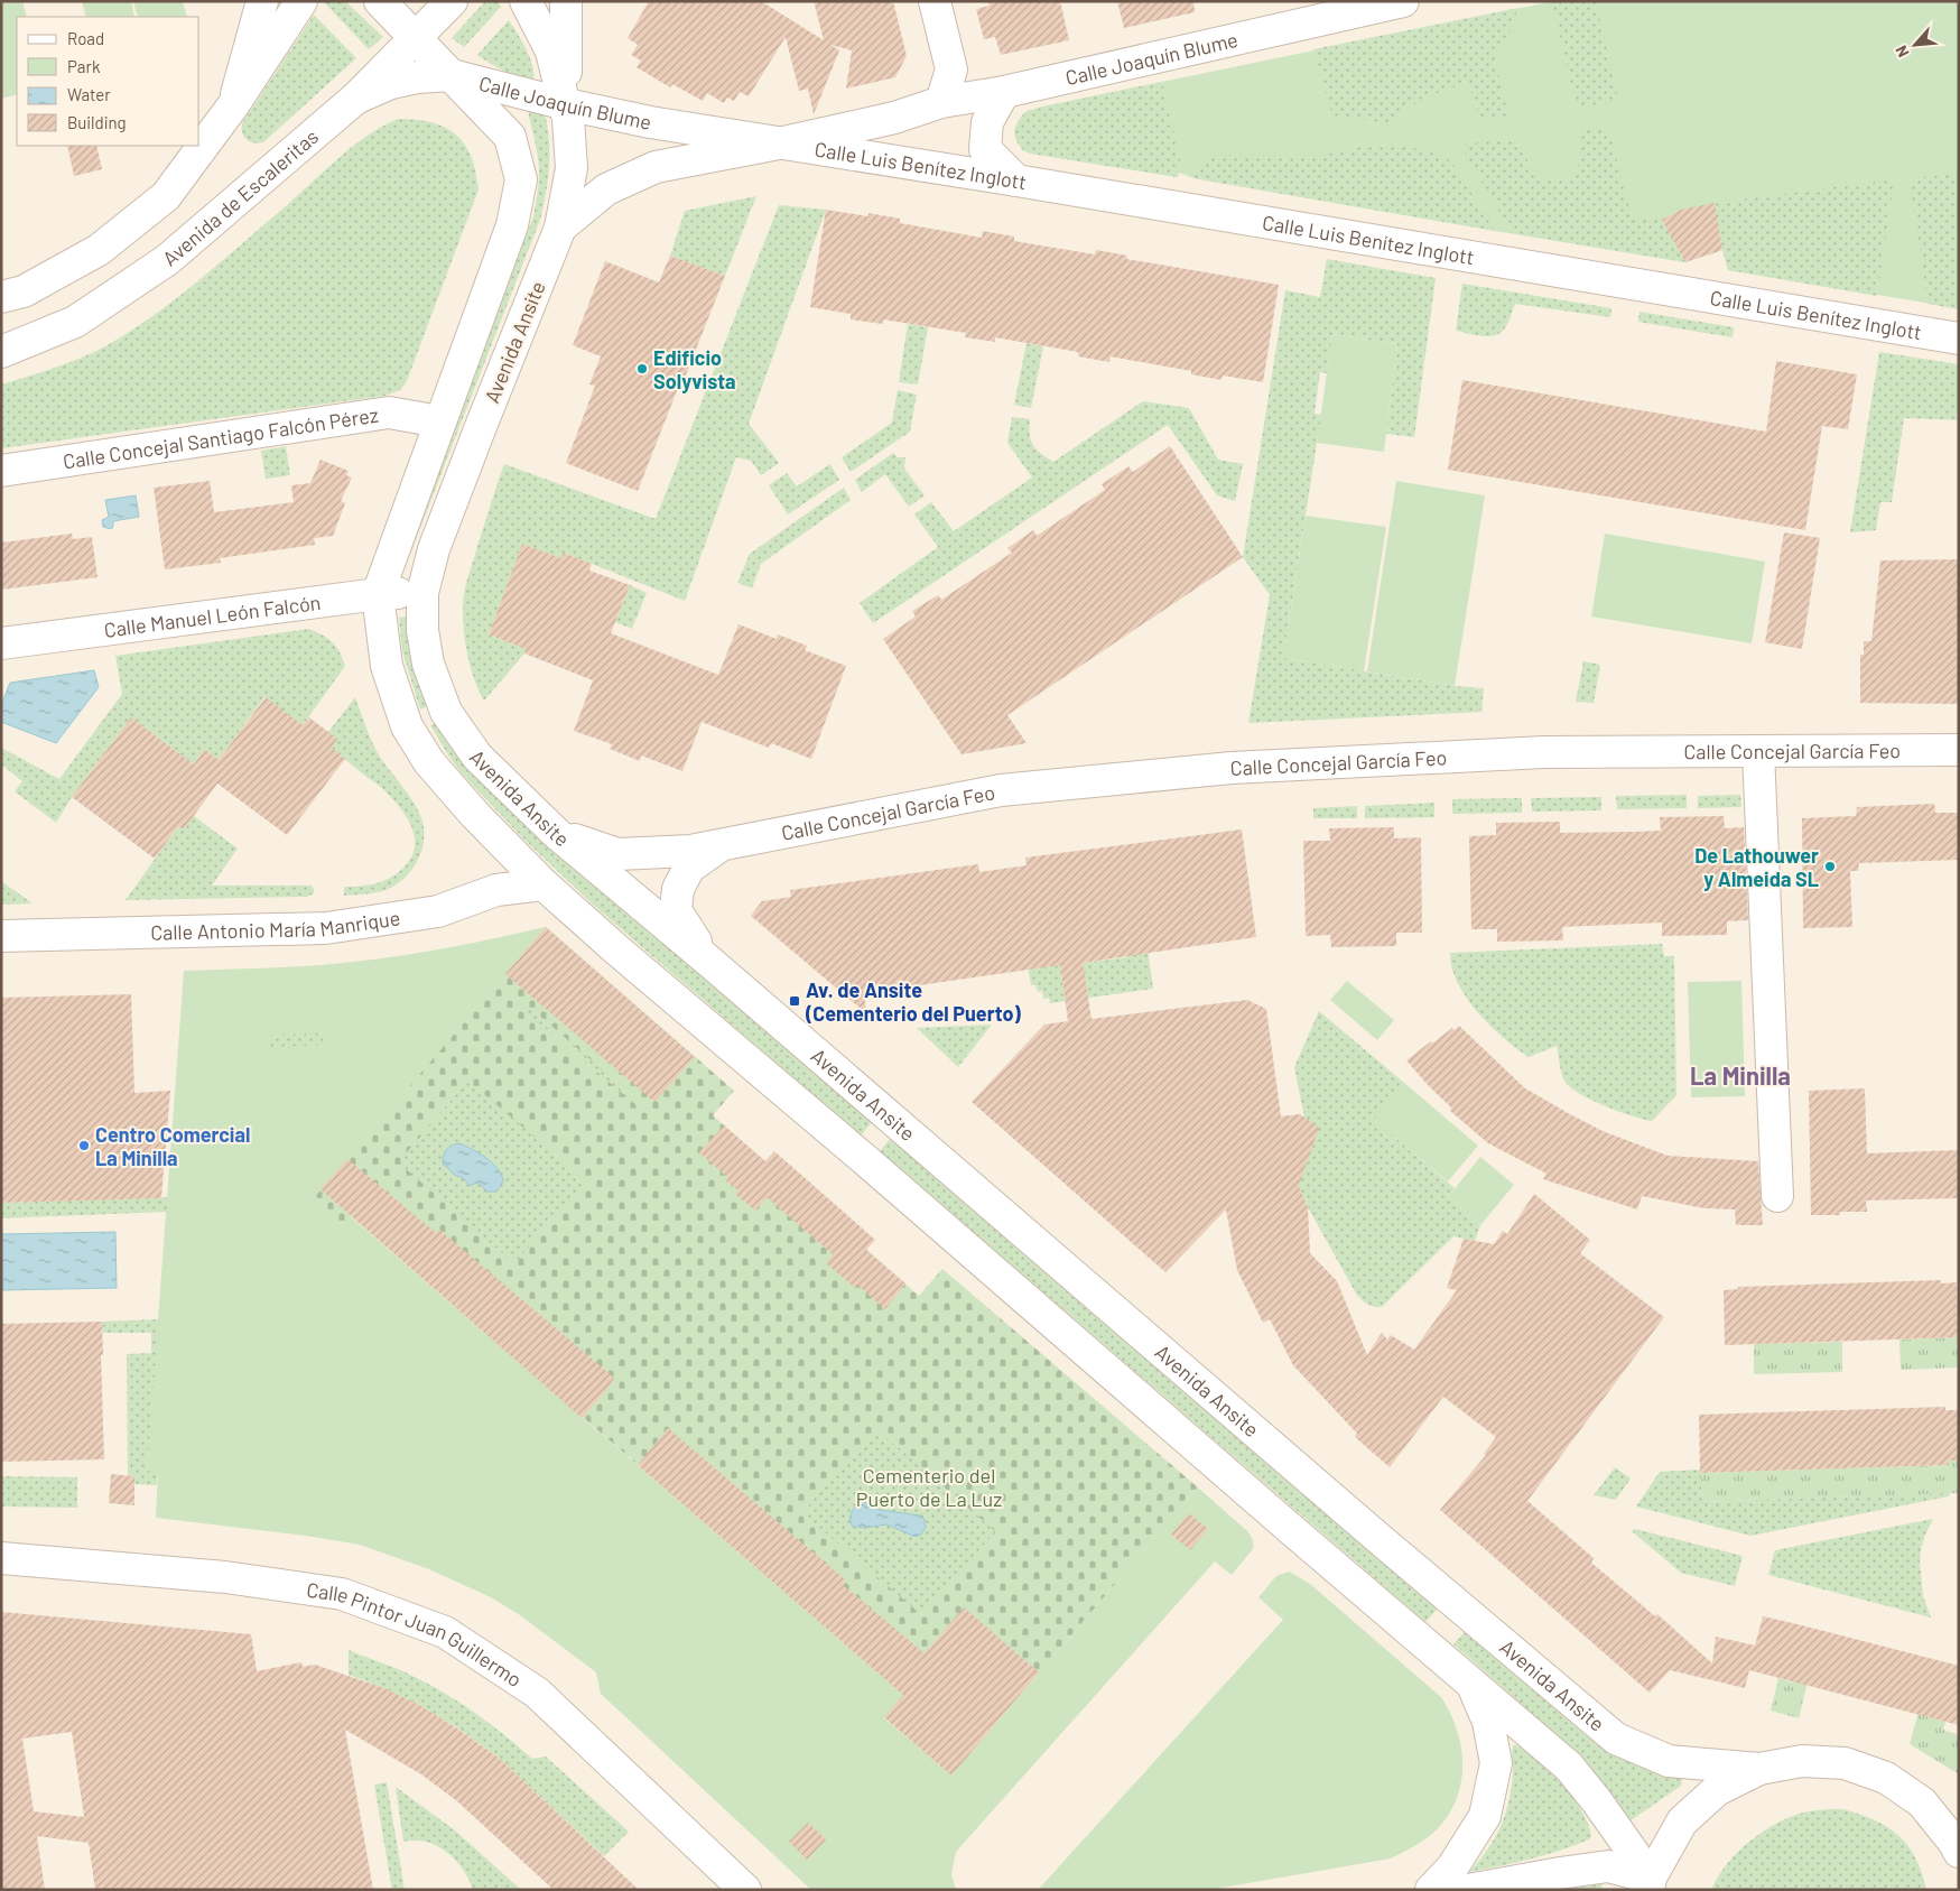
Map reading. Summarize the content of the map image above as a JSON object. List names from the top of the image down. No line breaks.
{"streets":{"street":["Calle Joaquín Blume","Calle Luis Benítez Inglott","Avenida de Escaleritas","Avenida Ansite","Calle Concejal Santiago Falcón Pérez","Calle Manuel León Falcón","Calle Concejal García Feo","Calle Antonio María Manrique","Calle Pintor Juan Guillermo"]},"crossings":[["Calle Joaquín Blume","Calle Luis Benítez Inglott"],["Calle Joaquín Blume","Avenida de Escaleritas"],["Calle Joaquín Blume","Avenida Ansite"],["Avenida de Escaleritas","Avenida Ansite"],["Avenida Ansite","Calle Concejal Santiago Falcón Pérez"],["Avenida Ansite","Calle Manuel León Falcón"],["Avenida Ansite","Calle Concejal García Feo"],["Avenida Ansite","Calle Antonio María Manrique"]],"districts":["La Minilla"],"parks":["Cementerio del Puerto de La Luz"],"places":{"other":["Edificio Solyvista","De Lathouwer y Almeida SL","Centro Comercial La Minilla"],"transit":["Av. de Ansite (Cementerio del Puerto)"]},"legend":["Road","Park","Water","Building"],"north":"bottom left"}
